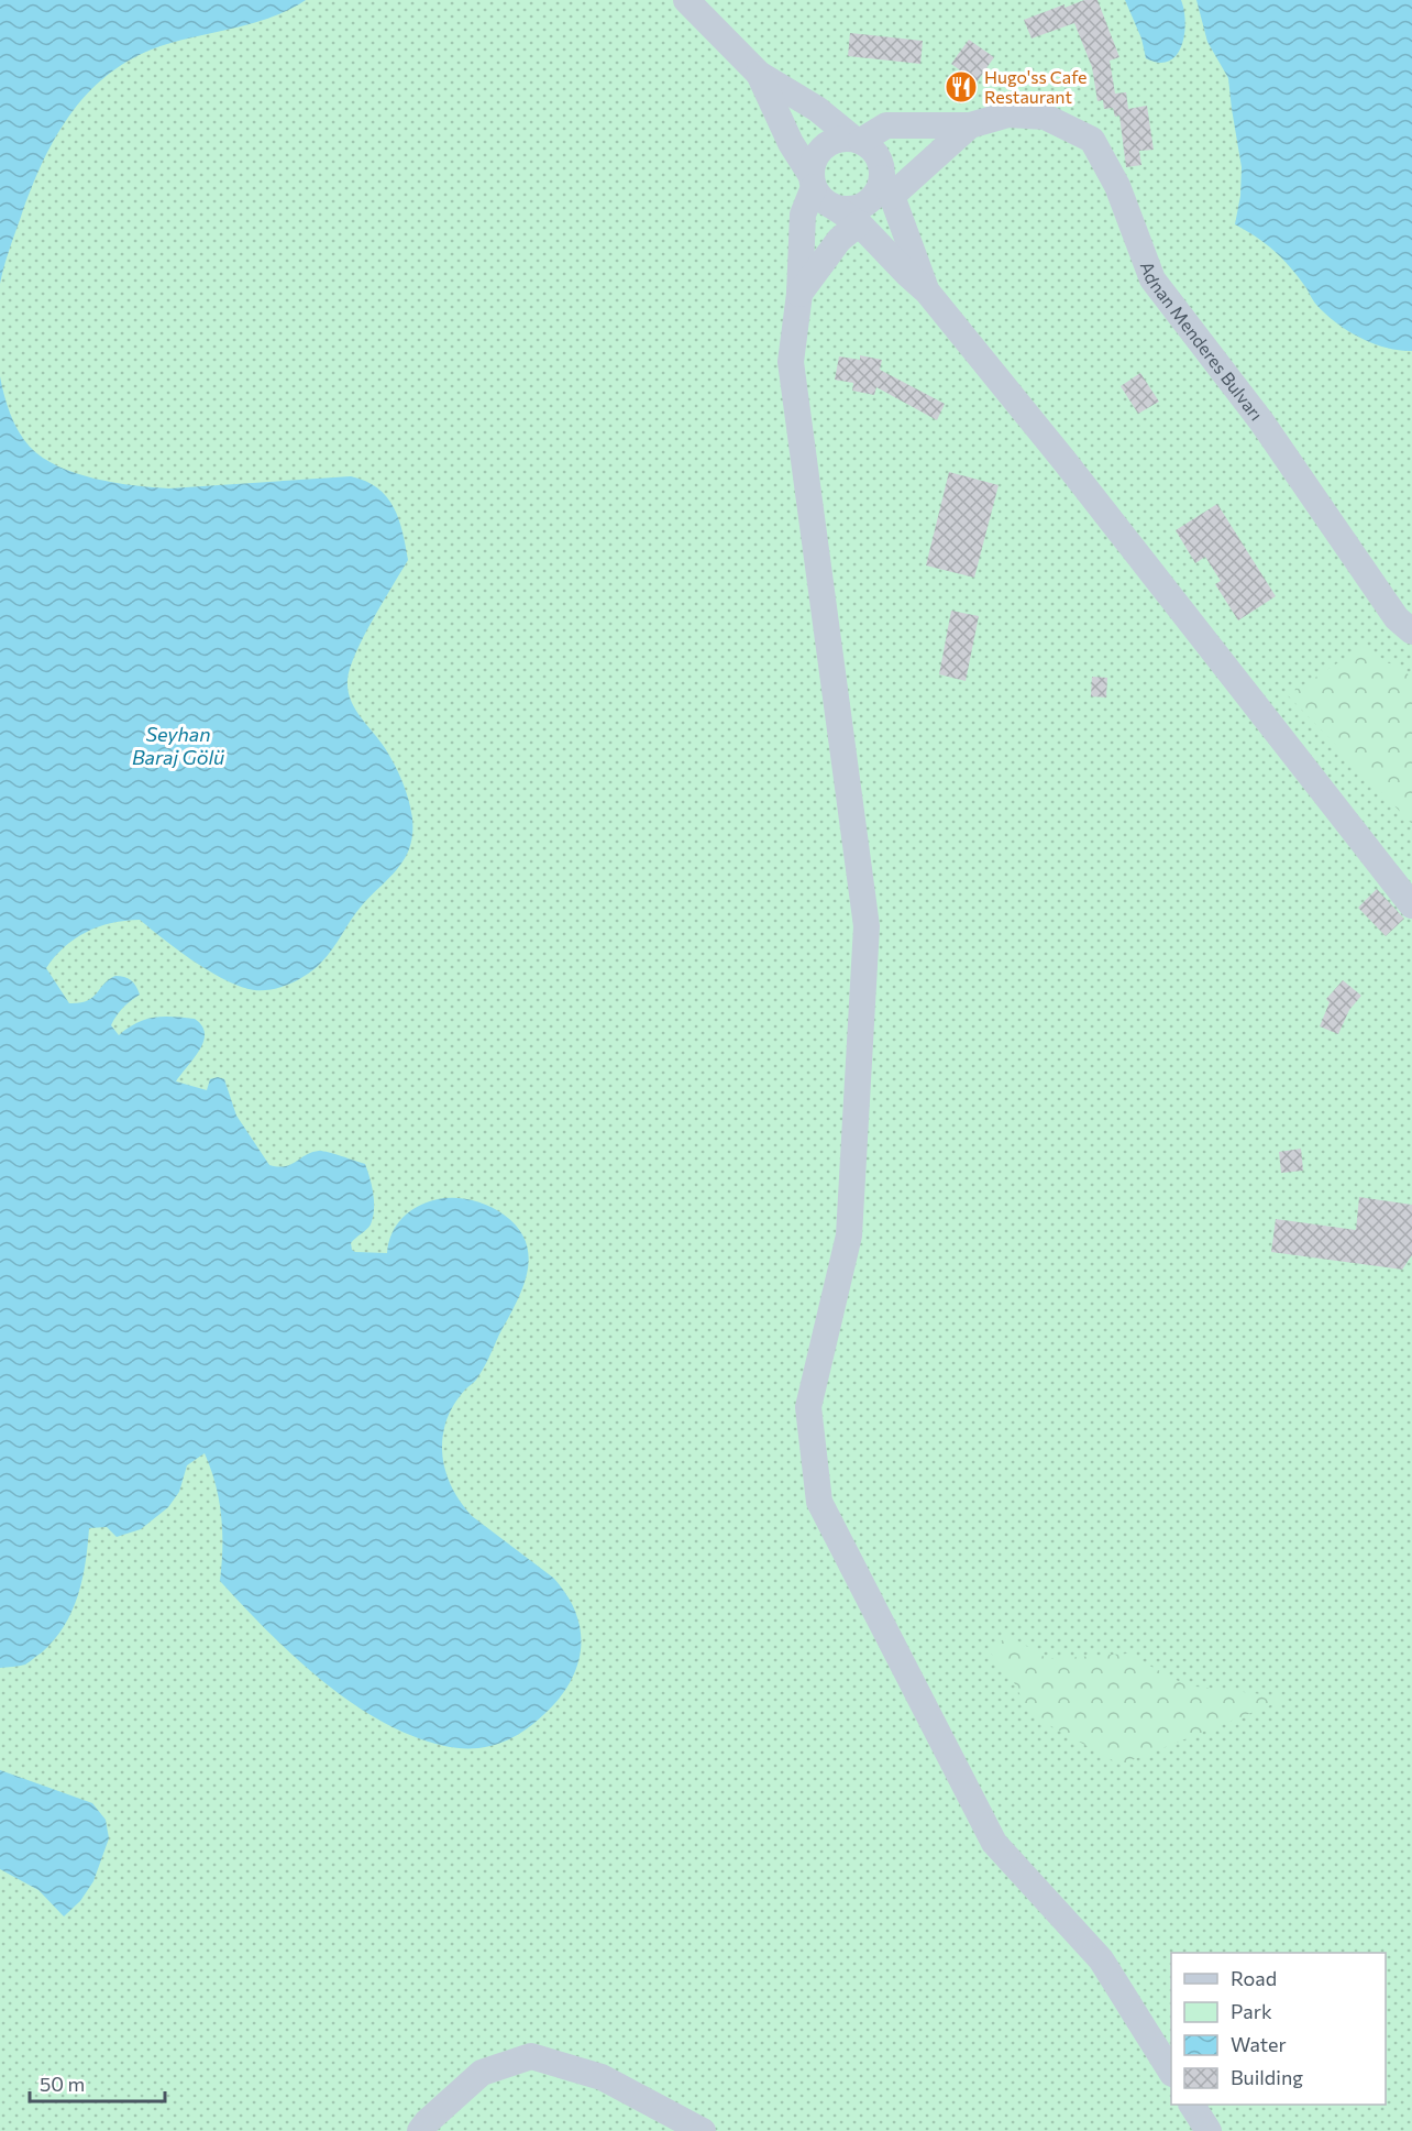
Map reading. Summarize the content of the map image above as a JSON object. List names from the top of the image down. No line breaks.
{"streets":{"main road":["Adnan Menderes Bulvarı"]},"water":["Seyhan Baraj Gölü"],"places":{"restaurant":["Hugo'ss Cafe Restaurant"]},"legend":["Road","Park","Water","Building"],"scale_bar":"50 m"}
